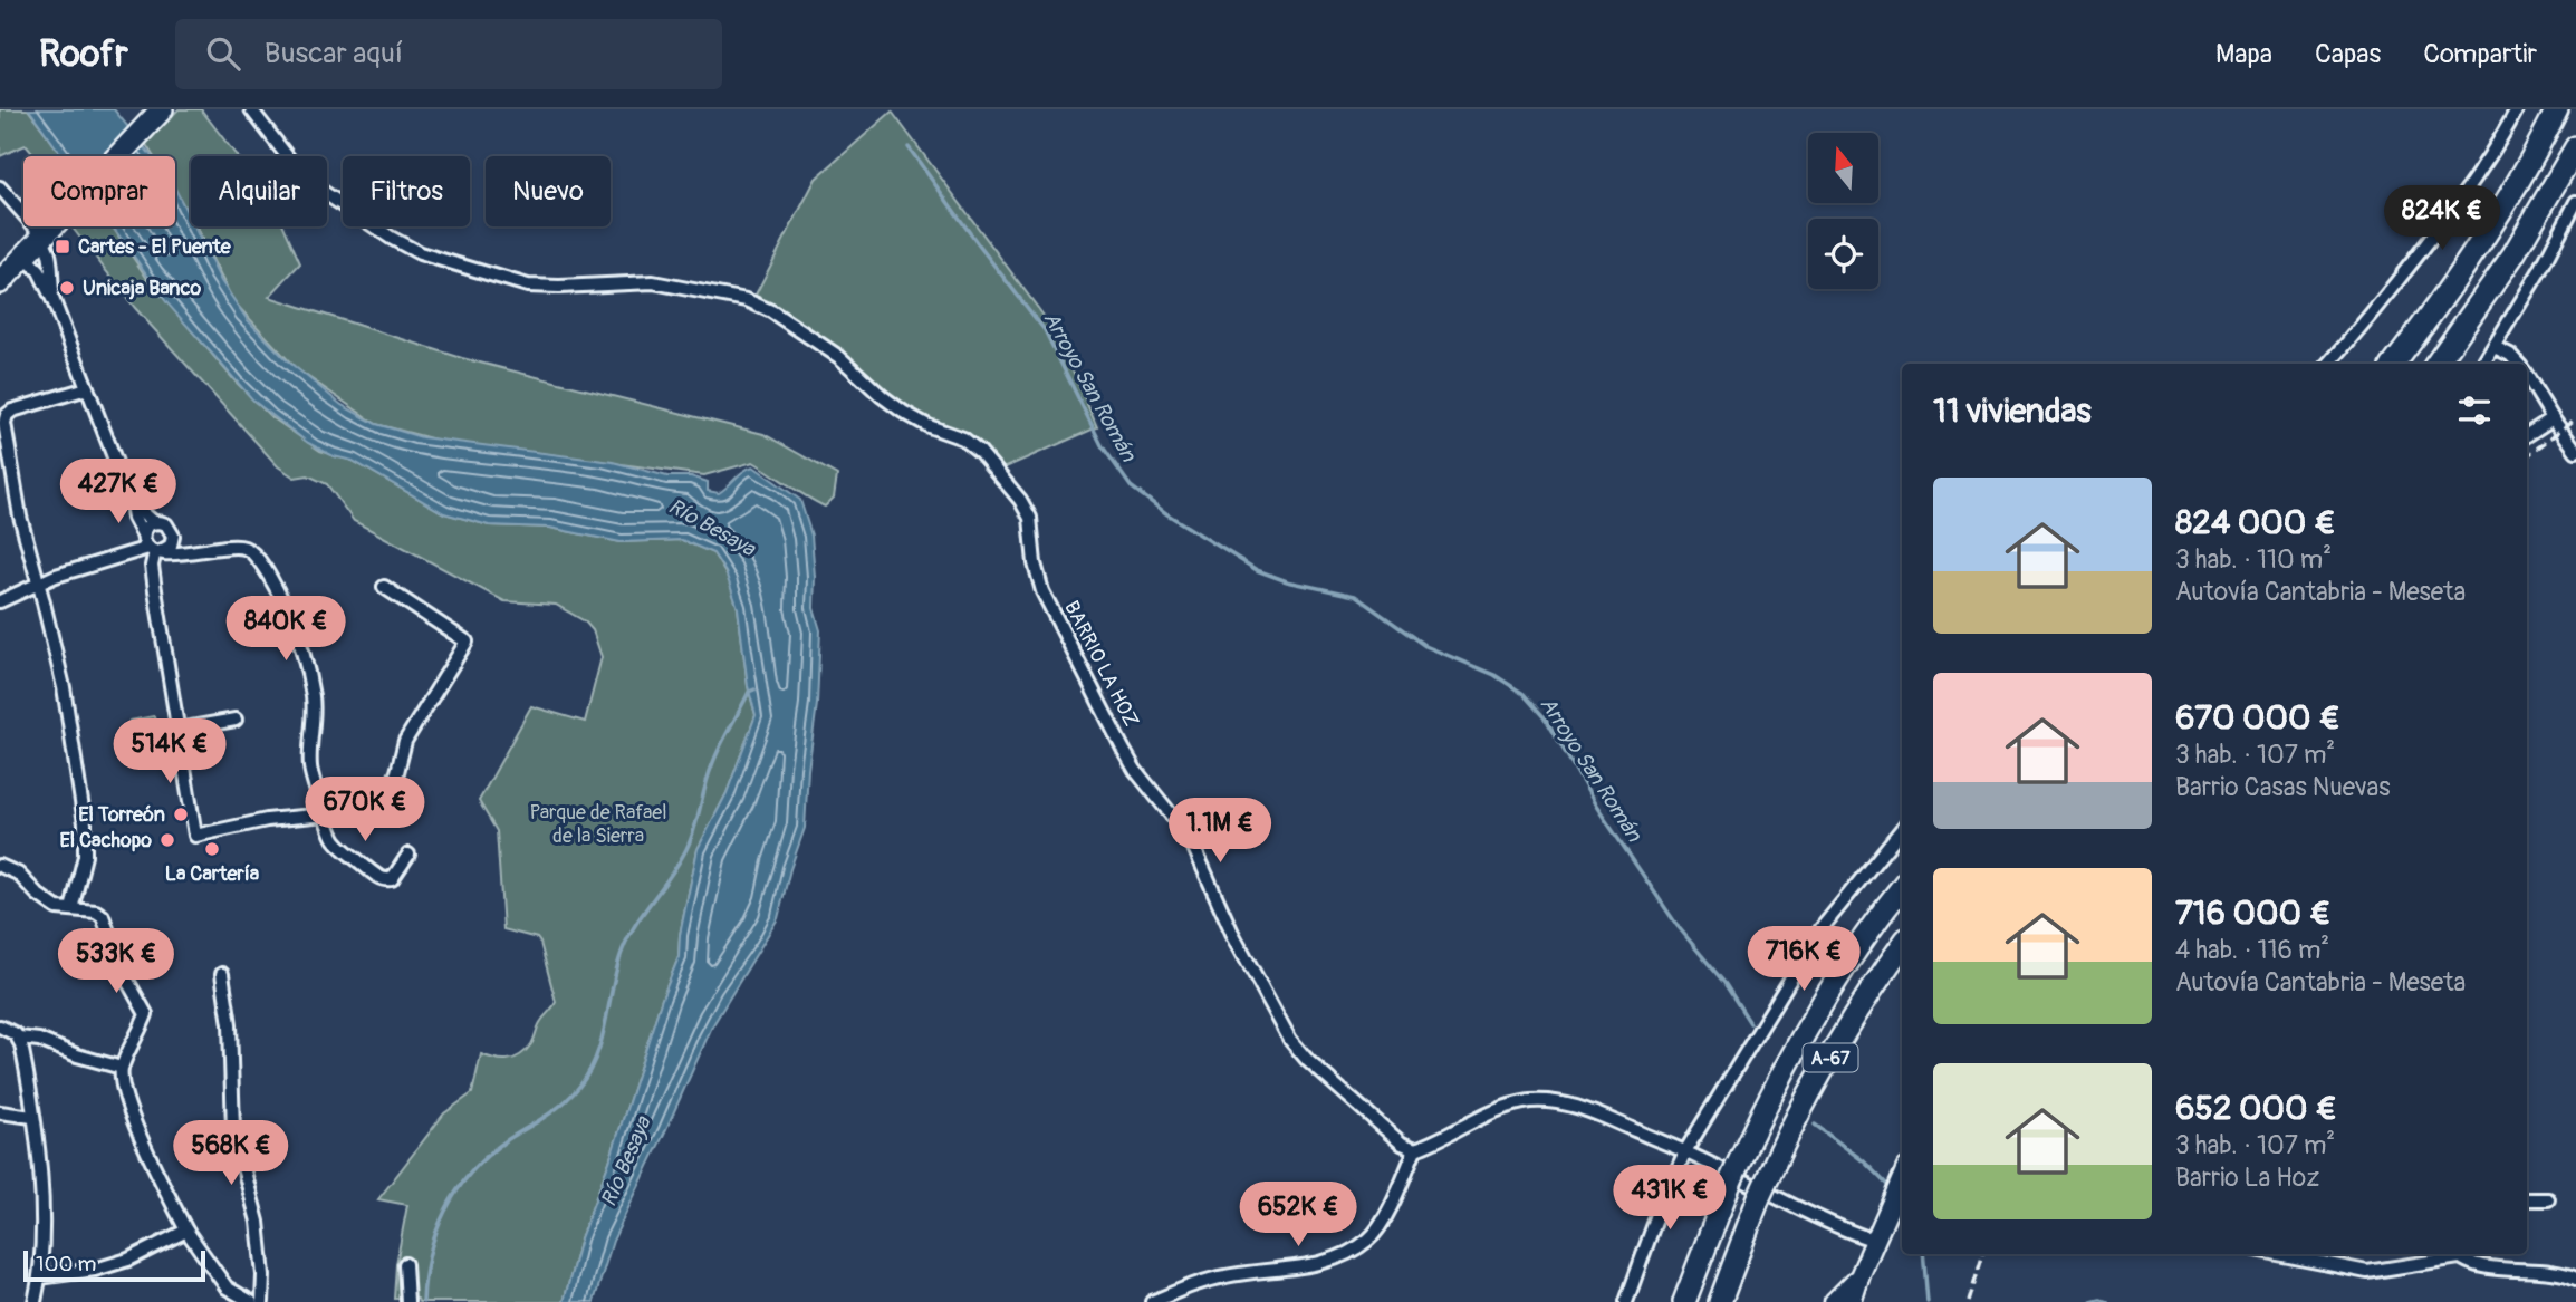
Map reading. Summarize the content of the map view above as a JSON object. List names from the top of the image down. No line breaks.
{"streets":{"highway":["A-67"],"street":["BARRIO LA HOZ"]},"water":["Arroyo San Román","Río Besaya"],"parks":["Parque de Rafael de la Sierra"],"places":{"transit":["Cartes - El Puente"],"other":["Unicaja Banco","El Torreón","El Cachopo","La Cartería"]},"scale_bar":"100 m","north":"top","page":{"header":"Roofr","search":"Buscar aquí","nav":["Mapa","Capas","Compartir"],"chip":["Comprar","Alquilar","Filtros","Nuevo"],"price":["824K €","427K €","840K €","514K €","670K €","1.1M €","716K €","533K €","568K €","431K €","652K €"],"heading":"11 viviendas","list":[{"name":"824 000 €","note":"3 hab. · 110 m² · Autovía Cantabria - Meseta"},{"name":"670 000 €","note":"3 hab. · 107 m² · Barrio Casas Nuevas"},{"name":"716 000 €","note":"4 hab. · 116 m² · Autovía Cantabria - Meseta"},{"name":"652 000 €","note":"3 hab. · 107 m² · Barrio La Hoz"}],"scale":"100 m"}}
